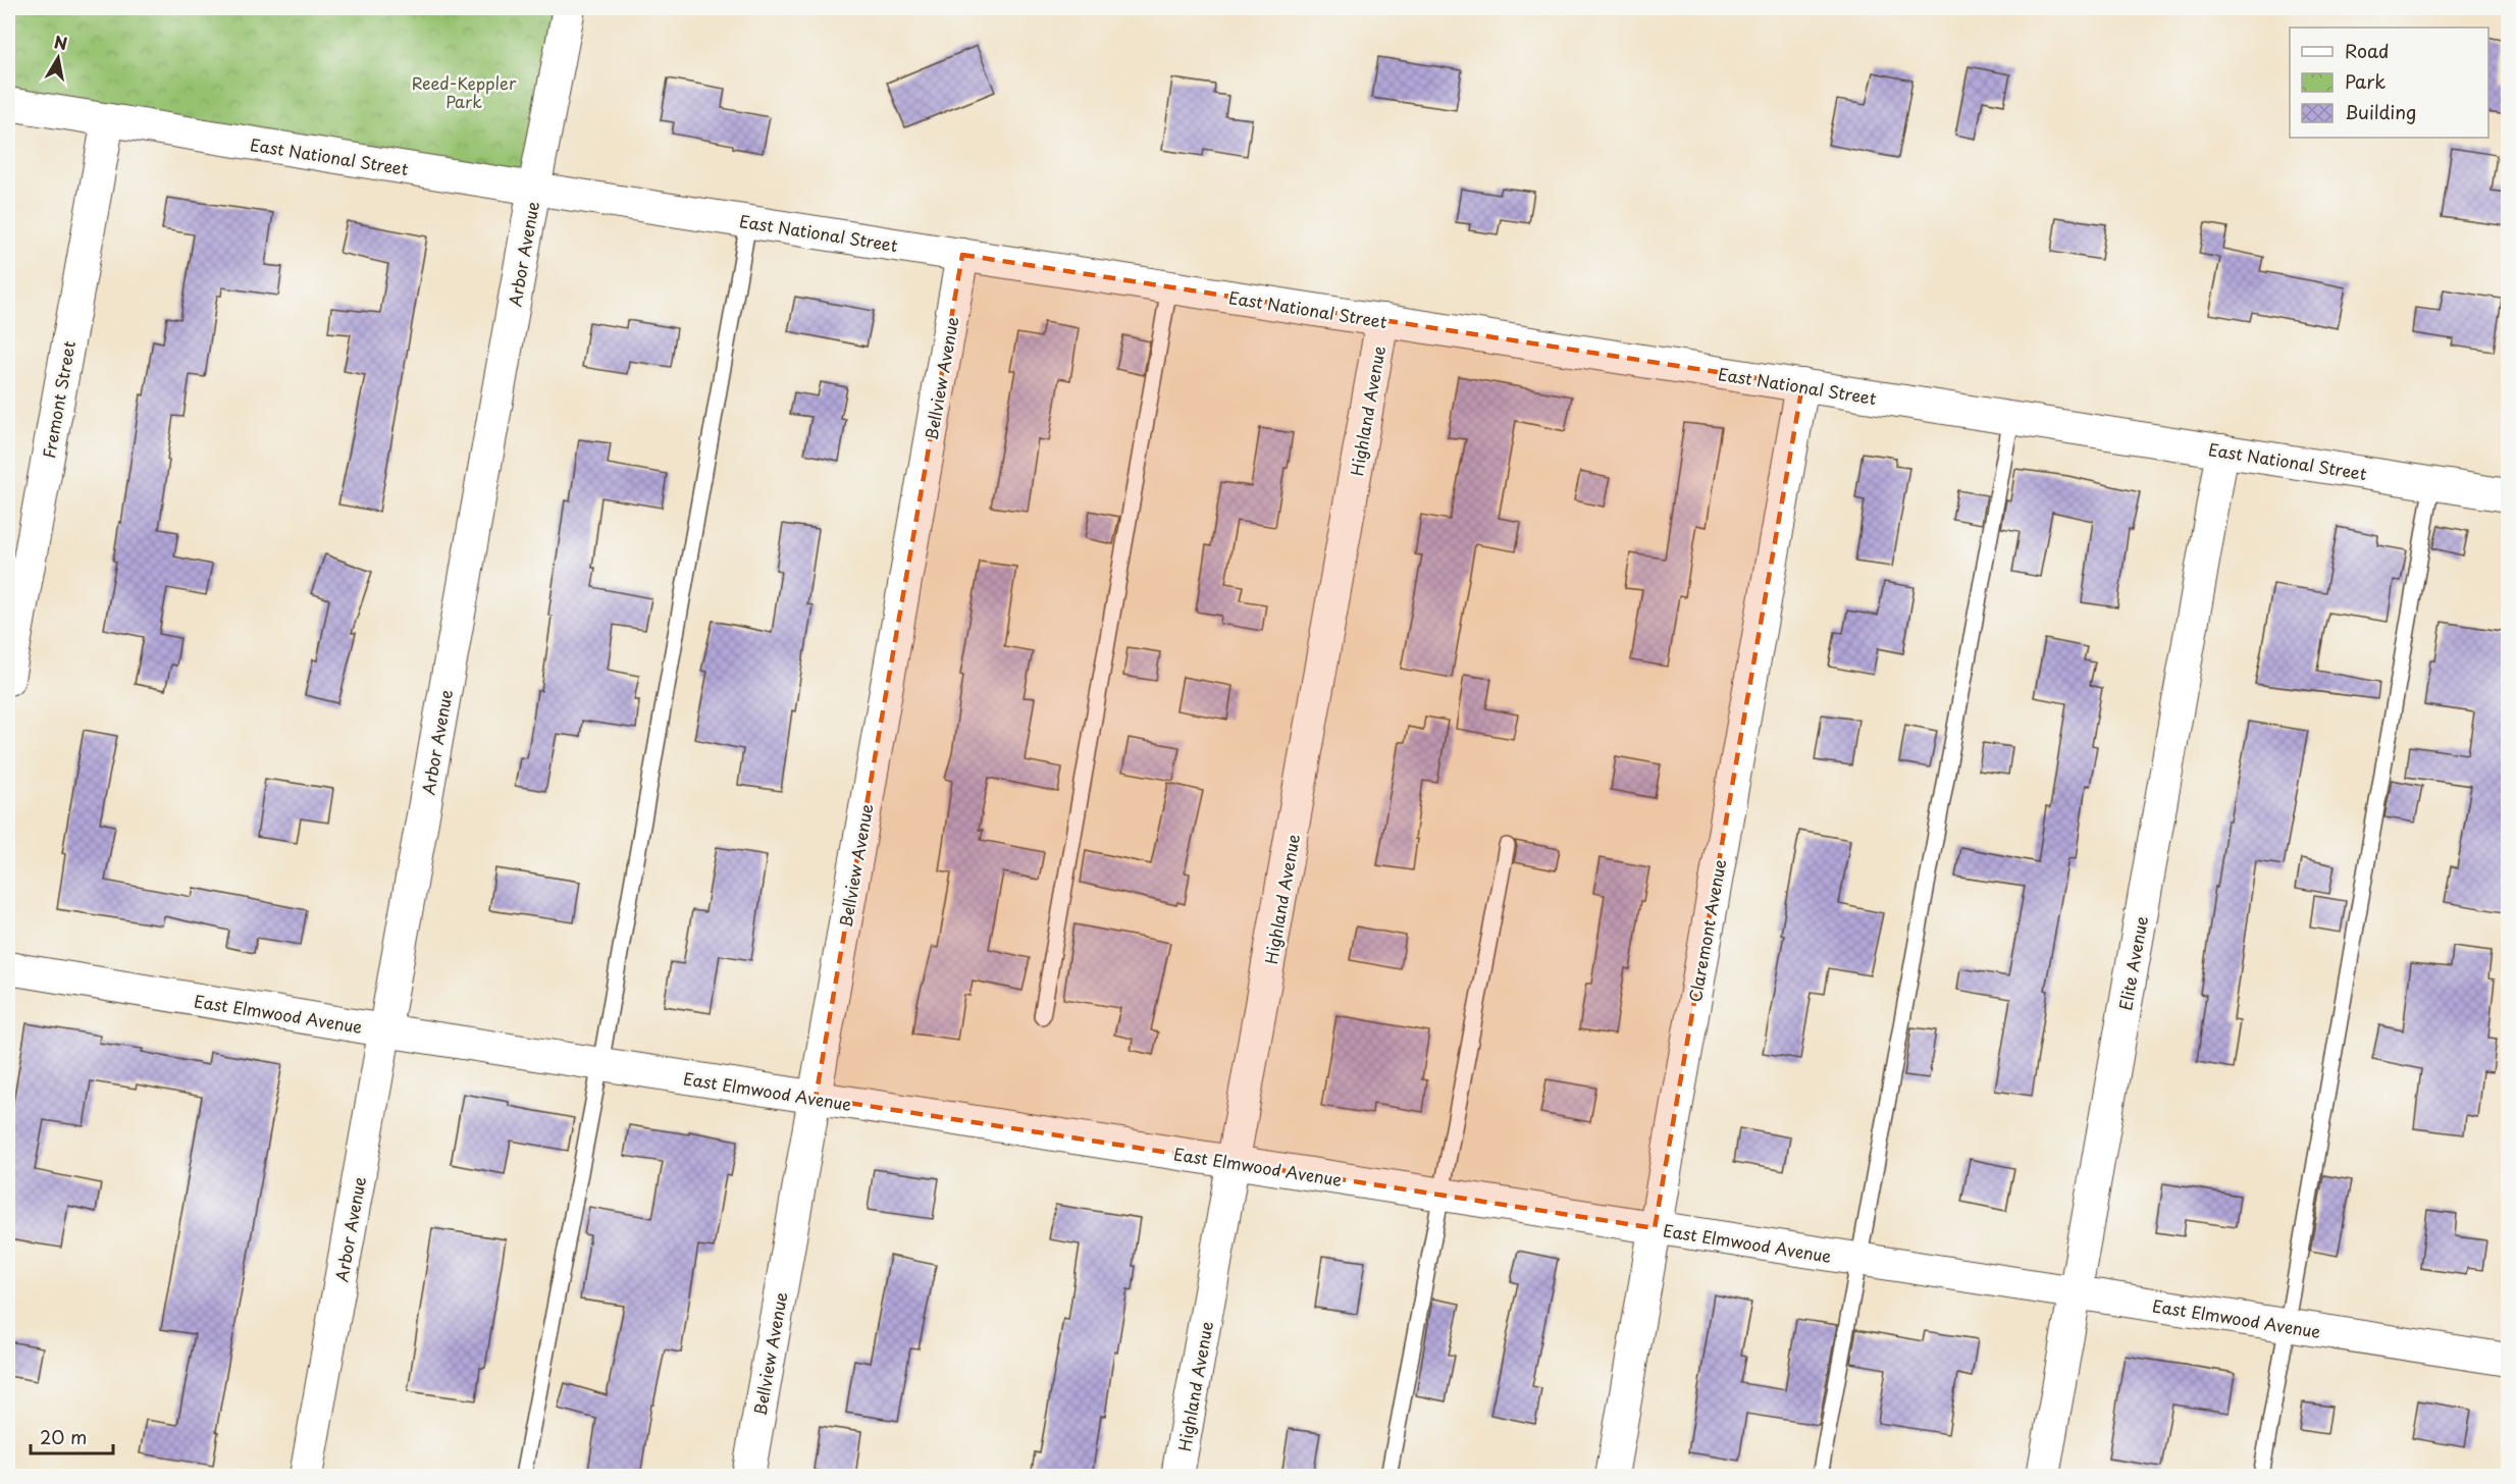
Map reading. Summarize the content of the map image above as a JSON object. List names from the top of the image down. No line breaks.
{"streets":{"street":["East National Street","Arbor Avenue","Bellview Avenue","Fremont Street","Highland Avenue","Claremont Avenue","Elite Avenue","East Elmwood Avenue"]},"crossings":[["East National Street","Arbor Avenue"],["East National Street","Bellview Avenue"],["East National Street","Fremont Street"],["East National Street","Highland Avenue"],["East National Street","Claremont Avenue"],["East National Street","Elite Avenue"],["Arbor Avenue","East Elmwood Avenue"],["Bellview Avenue","East Elmwood Avenue"],["Highland Avenue","East Elmwood Avenue"],["Claremont Avenue","East Elmwood Avenue"],["Elite Avenue","East Elmwood Avenue"]],"parks":["Reed-Keppler Park"],"legend":["Road","Park","Building"],"scale_bar":"20 m","north":"top"}
